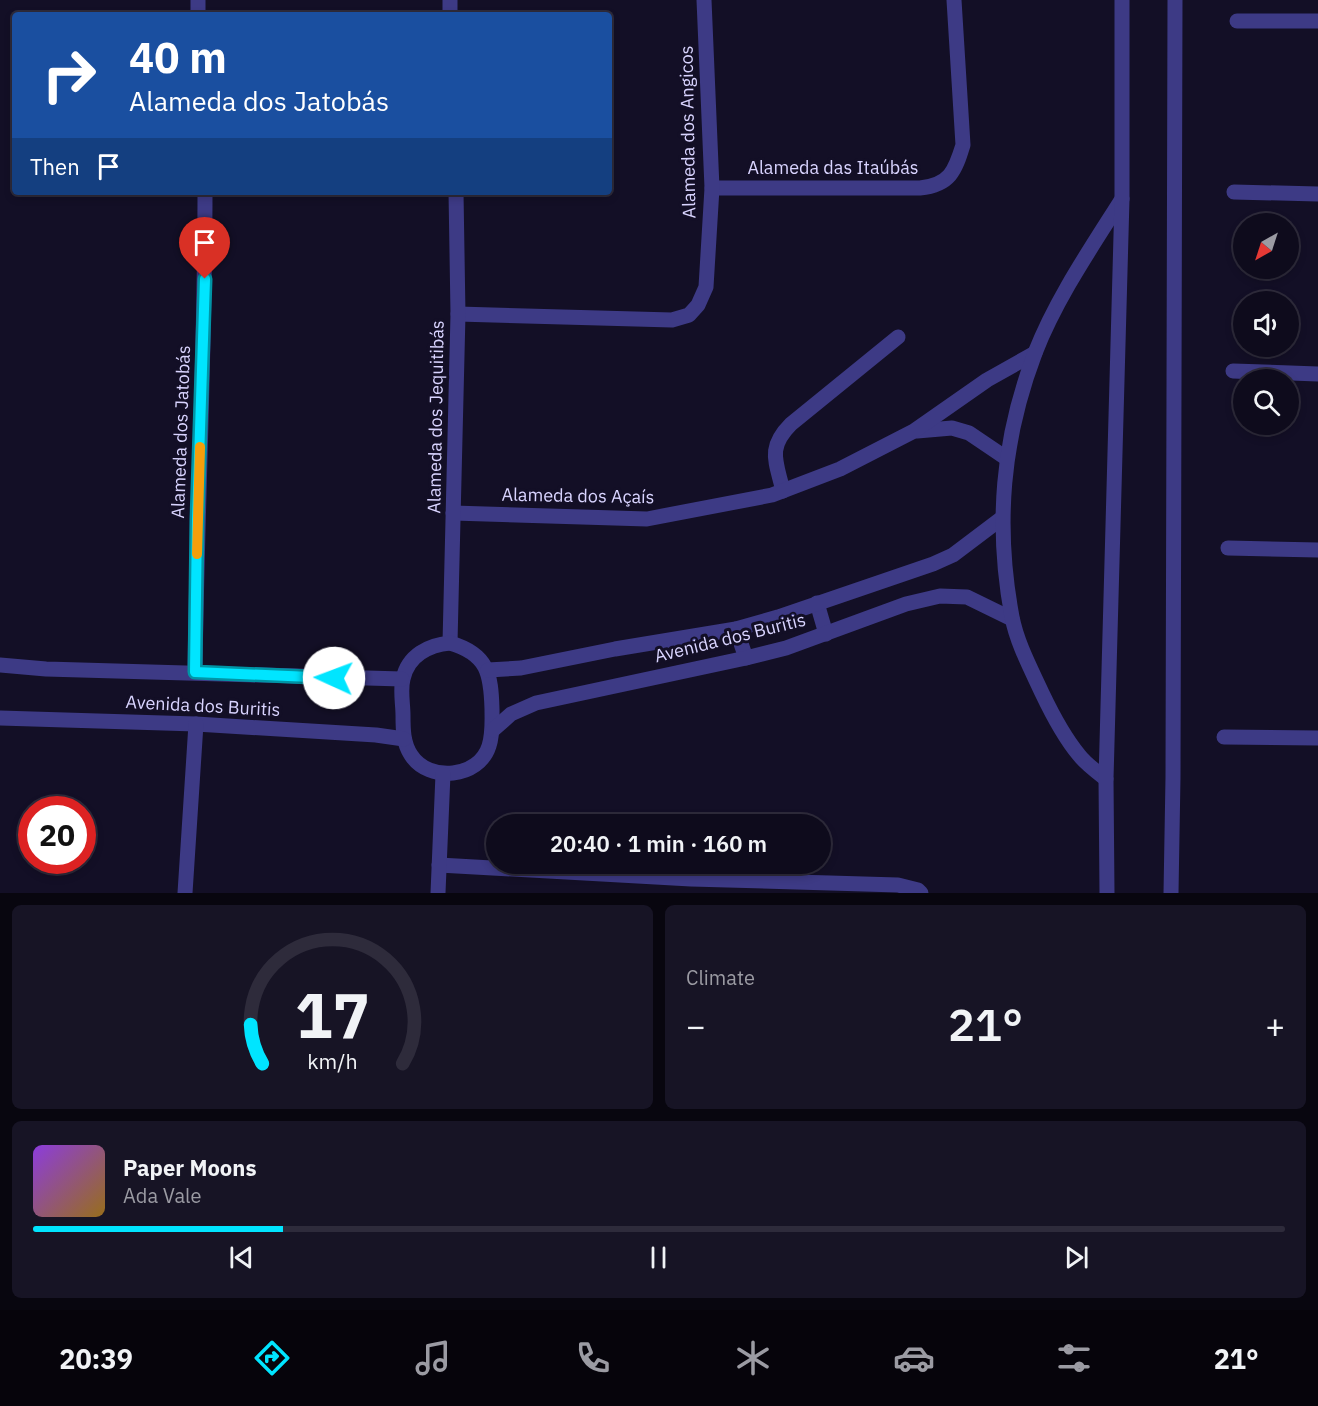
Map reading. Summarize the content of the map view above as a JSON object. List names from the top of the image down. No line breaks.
{"streets":{"street":["Alameda dos Angicos","Alameda das Itaúbás","Alameda dos Jequitibás","Alameda dos Jatobás","Alameda dos Açaís","Avenida dos Buritis"]},"crossings":[["Alameda dos Angicos","Alameda das Itaúbás"],["Alameda dos Angicos","Alameda dos Jequitibás"],["Alameda dos Jequitibás","Alameda dos Açaís"],["Alameda dos Jequitibás","Avenida dos Buritis"],["Alameda dos Jatobás","Avenida dos Buritis"]],"north":"bottom left","page":{"turn":["40 m","Alameda dos Jatobás"],"then":"Then","limit":"20","trip":"20:40 · 1 min · 160 m","tile":"Climate","heat":["−","21°","+"],"song":["Paper Moons","Ada Vale"],"tabs":["20:39","21°"],"gauge":["17","km/h"]}}
